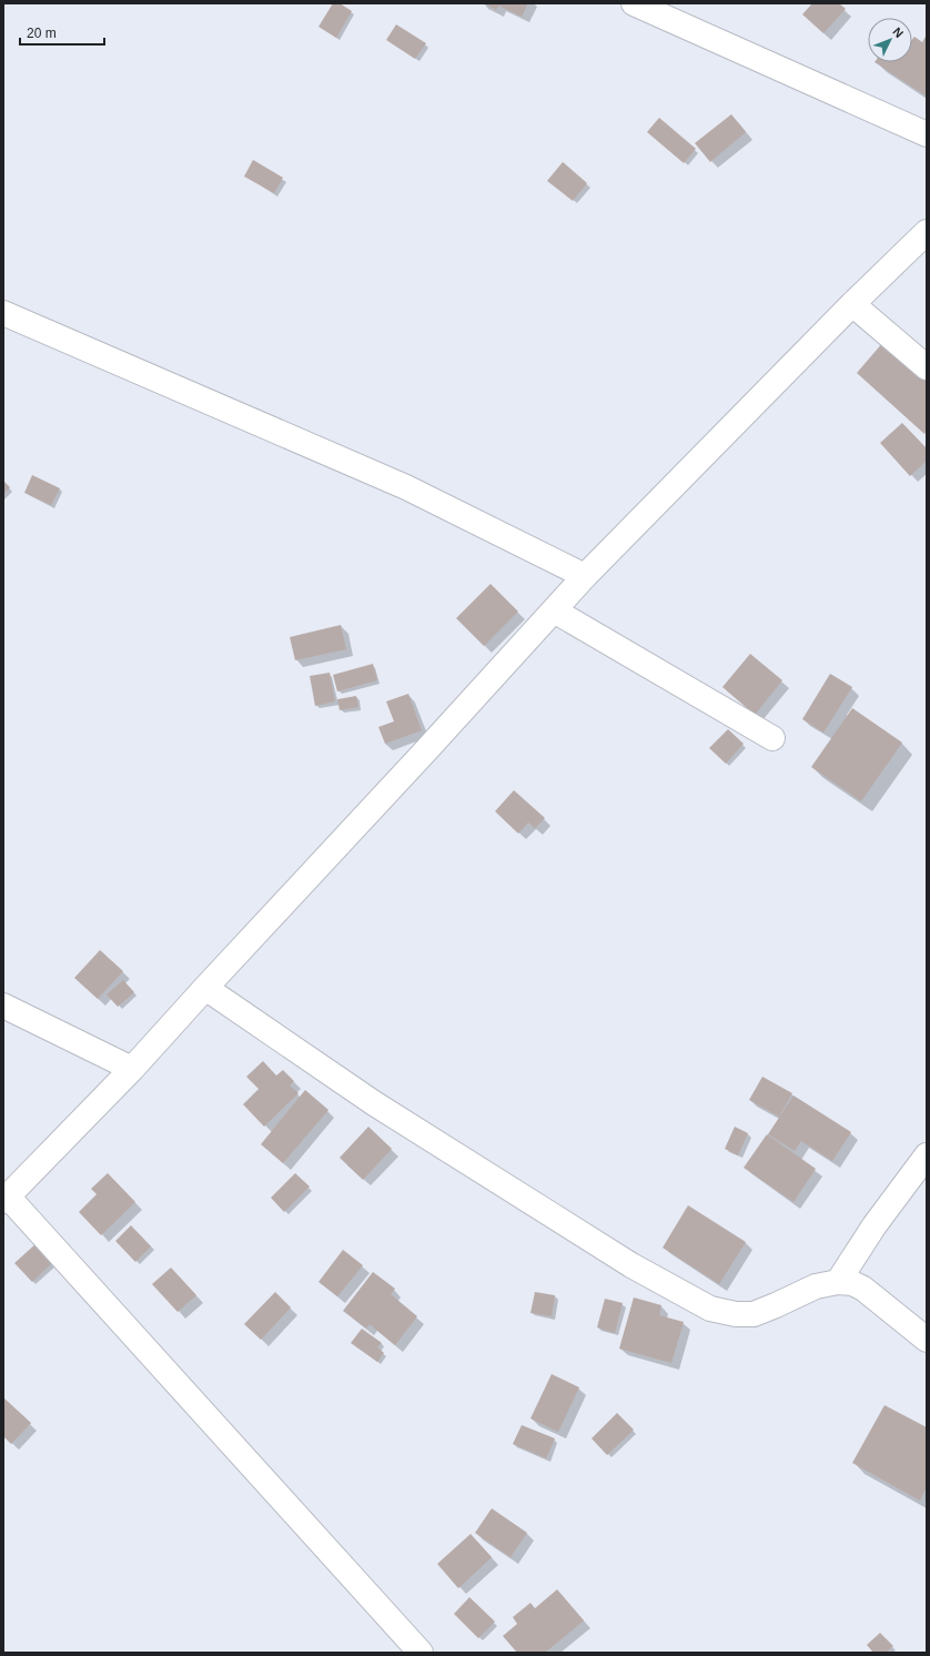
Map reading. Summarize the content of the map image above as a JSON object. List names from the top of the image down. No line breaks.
{"scale_bar":"20 m","north":"top right"}
